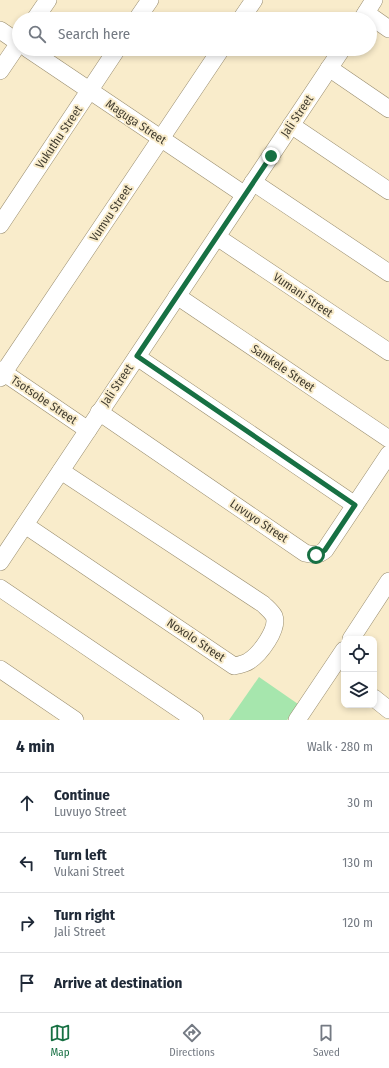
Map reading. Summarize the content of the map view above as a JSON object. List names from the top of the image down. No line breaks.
{"streets":{"street":["Jali Street","Maguga Street","Vukuthu Street","Vumvu Street","Vumani Street","Samkele Street","Tsotsobe Street","Luvuyo Street","Noxolo Street"]},"crossings":[["Jali Street","Maguga Street"],["Jali Street","Vumani Street"],["Jali Street","Samkele Street"],["Jali Street","Tsotsobe Street"],["Jali Street","Luvuyo Street"],["Jali Street","Noxolo Street"],["Maguga Street","Vukuthu Street"],["Maguga Street","Vumvu Street"],["Vumvu Street","Tsotsobe Street"]],"page":{"search":"Search here","heading":["4 min","Walk · 280 m"],"list":[["Continue","Luvuyo Street","30 m"],["Turn left","Vukani Street","130 m"],["Turn right","Jali Street","120 m"],"Arrive at destination"],"nav":["Map","Directions","Saved"]}}
